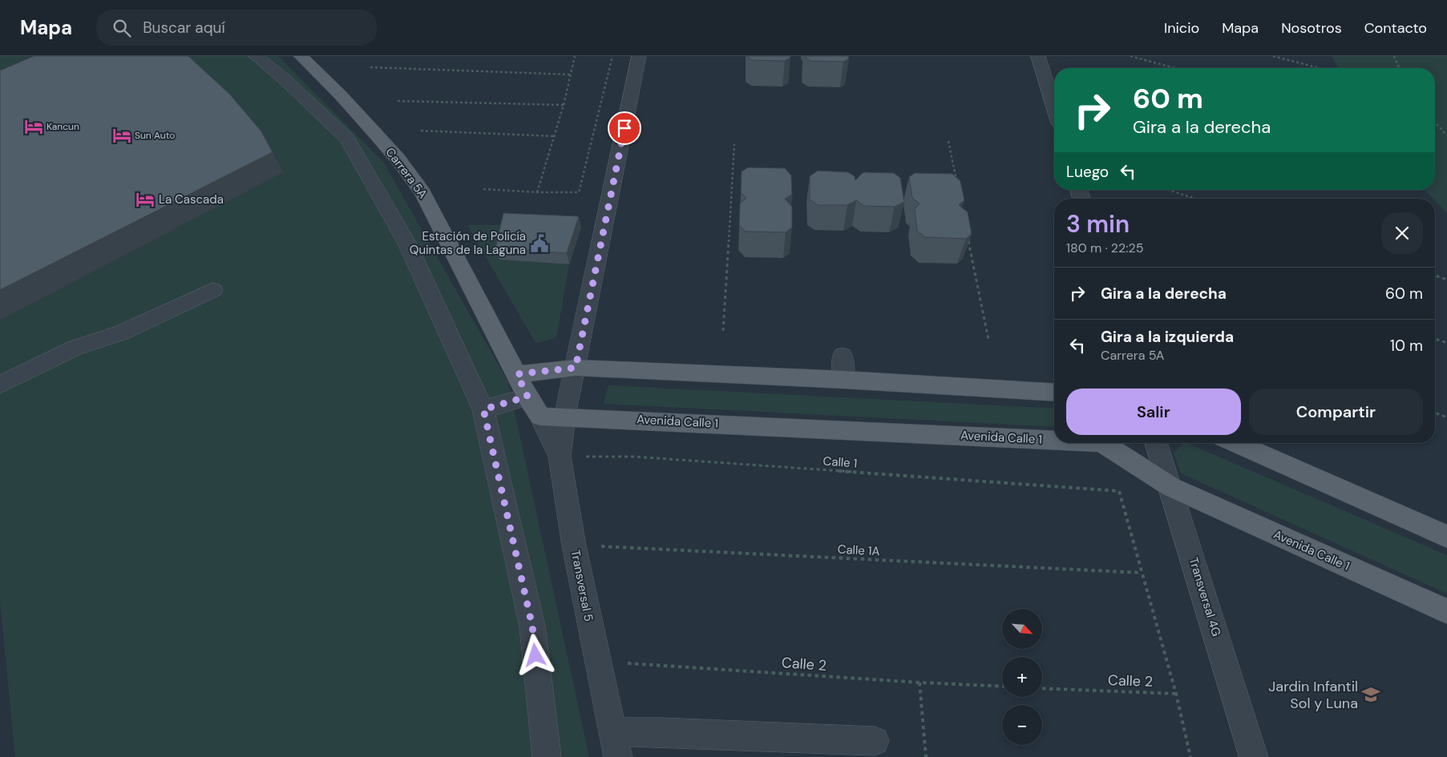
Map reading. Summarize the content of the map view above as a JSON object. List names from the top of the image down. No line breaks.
{"streets":{"main road":["Carrera 5A","Avenida Calle 1"],"street":["Transversal 5","Transversal 4G"],"path":["Calle 1","Calle 1A","Calle 2"]},"crossings":[["Carrera 5A","Avenida Calle 1"],["Carrera 5A","Transversal 5"],["Avenida Calle 1","Transversal 5"],["Avenida Calle 1","Transversal 4G"],["Calle 1","Calle 1A"],["Calle 1","Transversal 5"],["Calle 1A","Transversal 5"],["Transversal 5","Calle 2"]],"places":{"hotel":["Kancun","Sun Auto","La Cascada"],"public building":["Estación de Policía Quintas de la Laguna"],"school or university":["Jardin Infantil Sol y Luna"]},"north":"bottom right","page":{"header":"Mapa","search":"Buscar aquí","nav":["Inicio","Mapa","Nosotros","Contacto"],"turn":["60 m","Gira a la derecha"],"then":"Luego","heading":["3 min","180 m · 22:25"],"list":[{"name":"Gira a la derecha","value":"60 m"},{"name":"Gira a la izquierda","note":"Carrera 5A","value":"10 m"}],"buttons":["Salir","Compartir"],"map_buttons":["+","−"]}}
